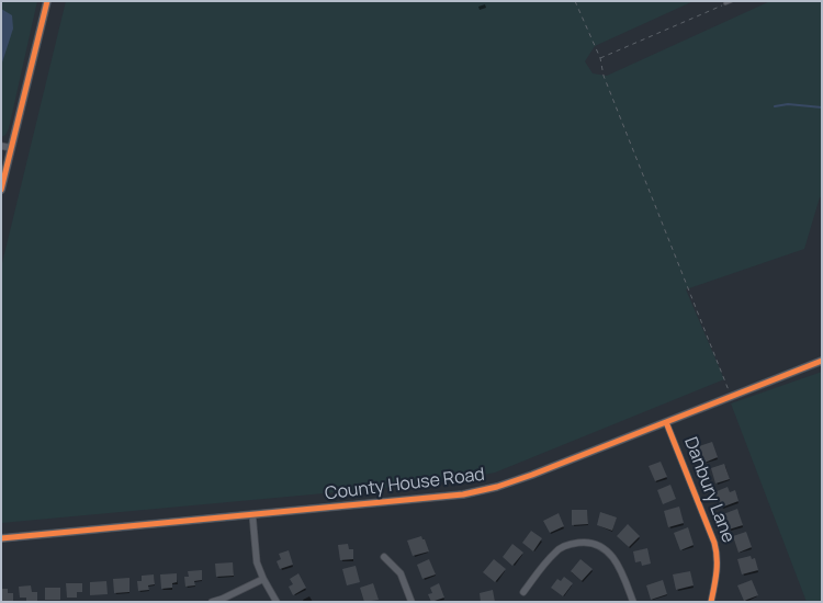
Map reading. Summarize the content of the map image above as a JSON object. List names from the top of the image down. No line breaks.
{"streets":{"street":["County House Road","Danbury Lane"]},"crossings":[["County House Road","Danbury Lane"]]}
